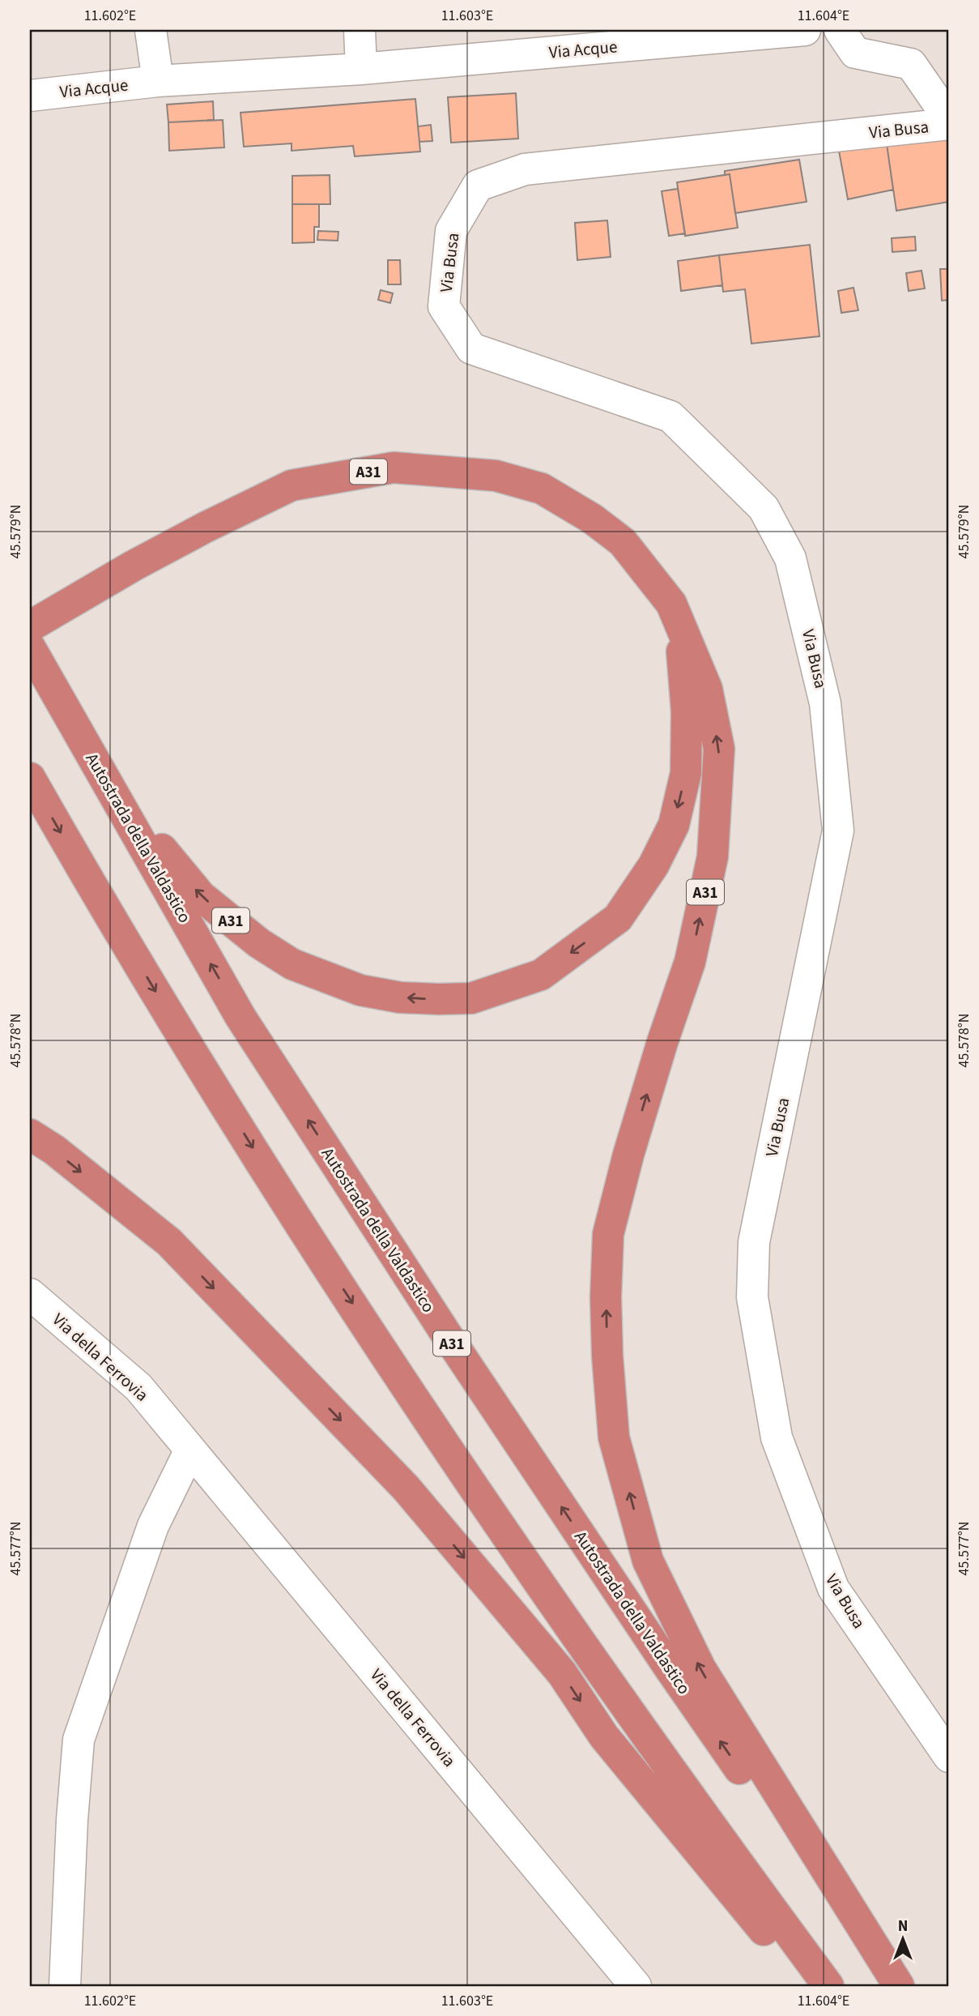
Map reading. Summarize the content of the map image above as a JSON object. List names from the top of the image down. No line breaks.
{"streets":{"highway":["A31","Autostrada della Valdastico"],"street":["Via Acque","Via Busa","Via della Ferrovia"]},"crossings":[["A31","Autostrada della Valdastico"]],"north":"top","coordinates":["11.602°E","11.603°E","11.604°E","45.579°N","45.578°N","45.577°N"]}
